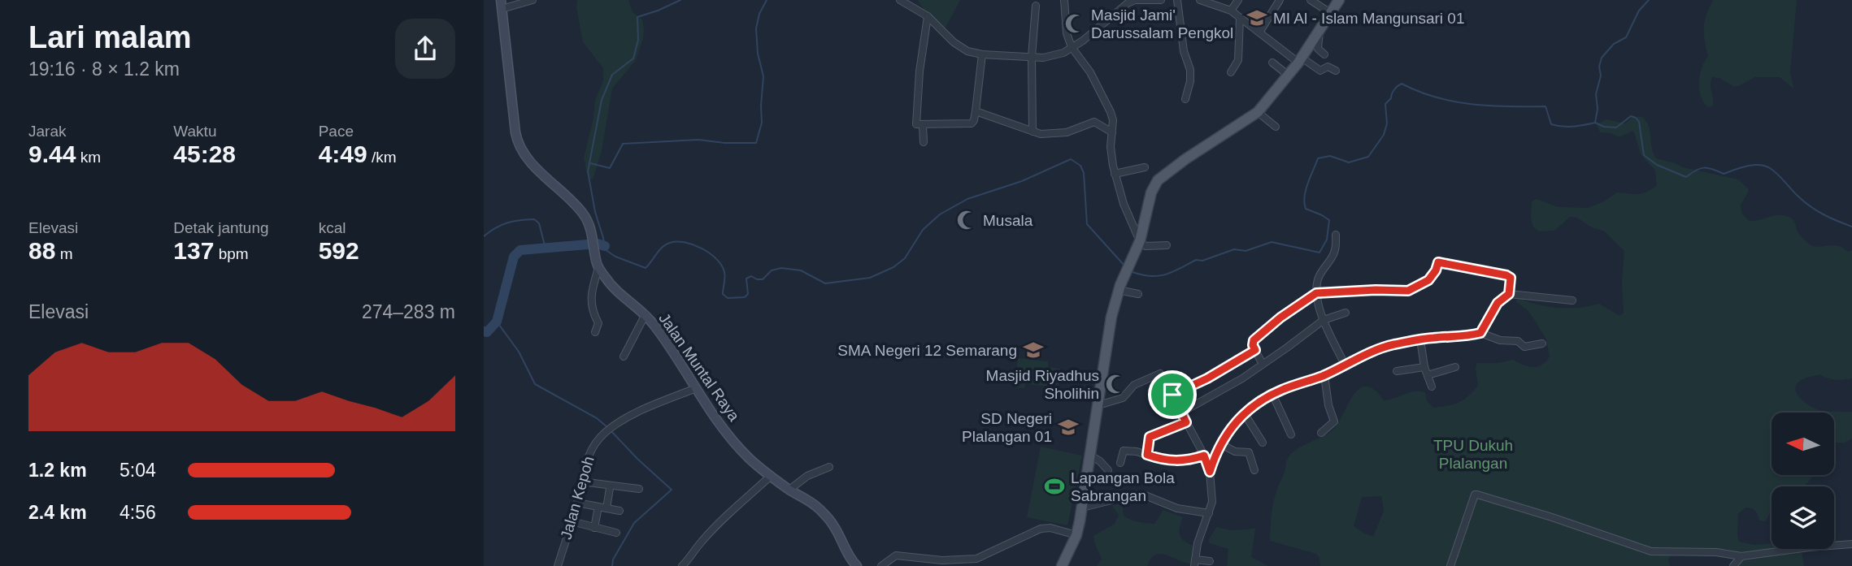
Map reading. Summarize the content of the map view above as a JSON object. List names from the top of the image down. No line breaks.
{"streets":{"main road":["Jalan Muntal Raya"],"street":["Jalan Kepoh"]},"crossings":[["Jalan Muntal Raya","Jalan Kepoh"]],"parks":["TPU Dukuh Plalangan"],"places":{"school or university":["MI Al - Islam Mangunsari 01","SMA Negeri 12 Semarang","SD Negeri Plalangan 01"],"mosque":["Masjid Jami' Darussalam Pengkol","Musala","Masjid Riyadhus Sholihin"],"sports":["Lapangan Bola Sabrangan"]},"north":"left","page":{"heading":["Lari malam","19:16 · 8 × 1.2 km"],"stats":[["Jarak","9.44 km"],["Waktu","45:28"],["Pace","4:49 /km"],["Elevasi","88 m"],["Detak jantung","137 bpm"],["kcal","592"]],"chart":["Elevasi","274–283 m"],"list":[{"name":"1.2 km","note":"5:04"},{"name":"2.4 km","note":"4:56"}]}}
